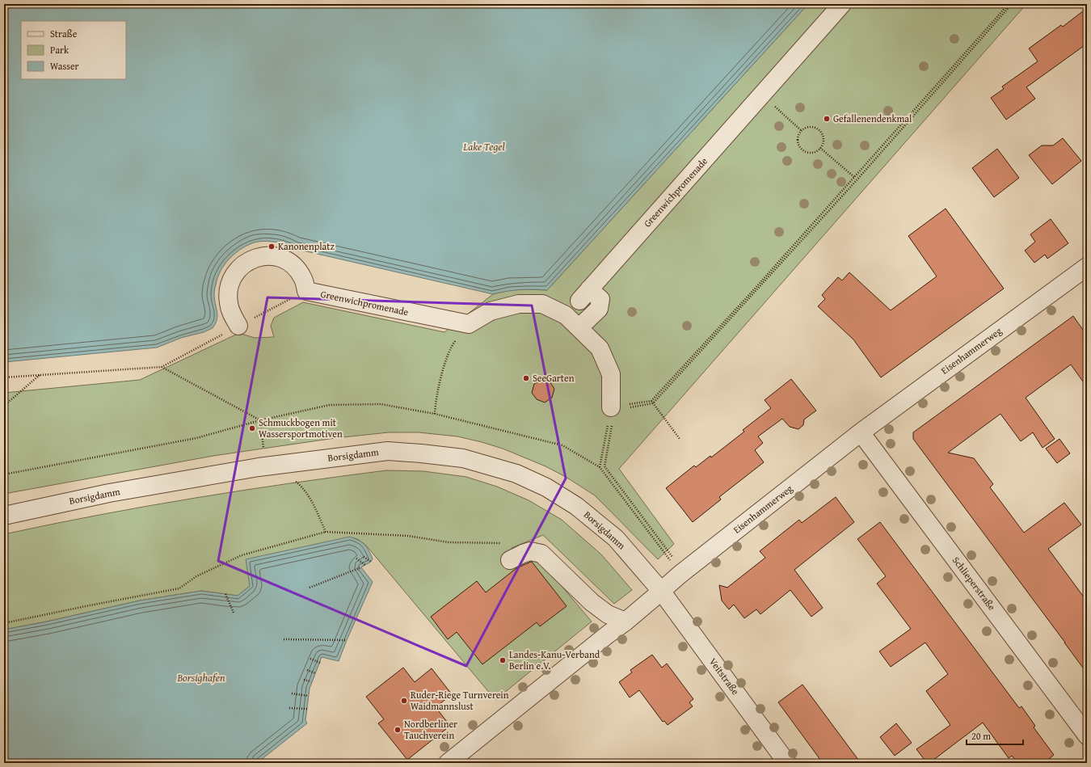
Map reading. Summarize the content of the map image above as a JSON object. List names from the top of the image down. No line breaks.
{"streets":{"street":["Greenwichpromenade","Eisenhammerweg","Borsigdamm","Schlieperstraße","Veitstraße"]},"crossings":[["Eisenhammerweg","Borsigdamm"],["Eisenhammerweg","Schlieperstraße"],["Eisenhammerweg","Veitstraße"],["Borsigdamm","Veitstraße"]],"water":["Lake Tegel","Borsighafen"],"places":["Gefallenendenkmal","Kanonenplatz","SeeGarten","Schmuckbogen mit Wassersportmotiven","Landes-Kanu-Verband Berlin e.V.","Ruder-Riege Turnverein Waidmannslust","Nordberliner Tauchverein"],"legend":["Straße","Park","Wasser"],"scale_bar":"20 m"}
